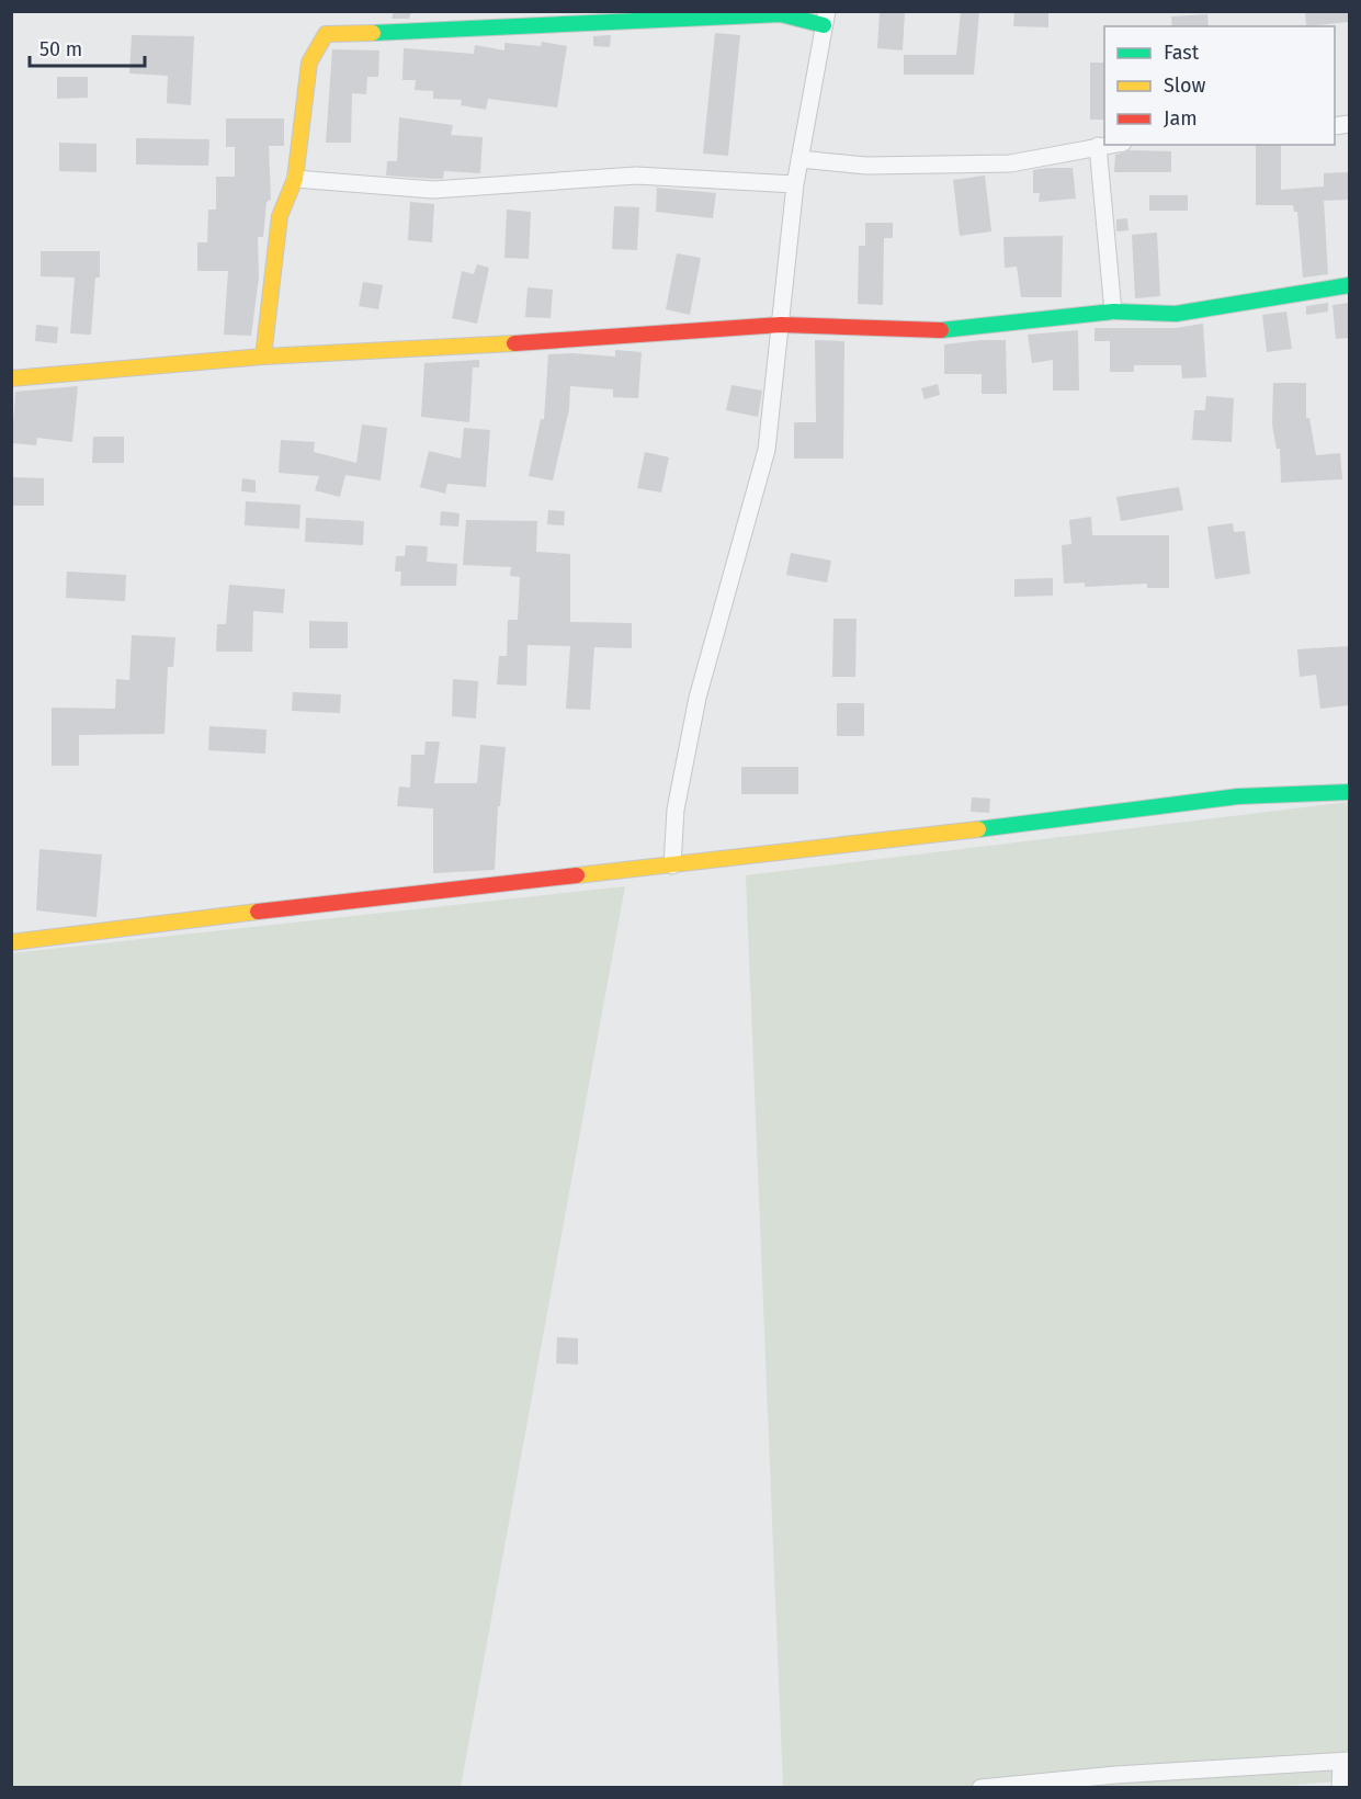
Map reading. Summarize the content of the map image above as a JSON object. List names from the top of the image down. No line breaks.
{"legend":["Fast","Slow","Jam"],"scale_bar":"50 m"}
